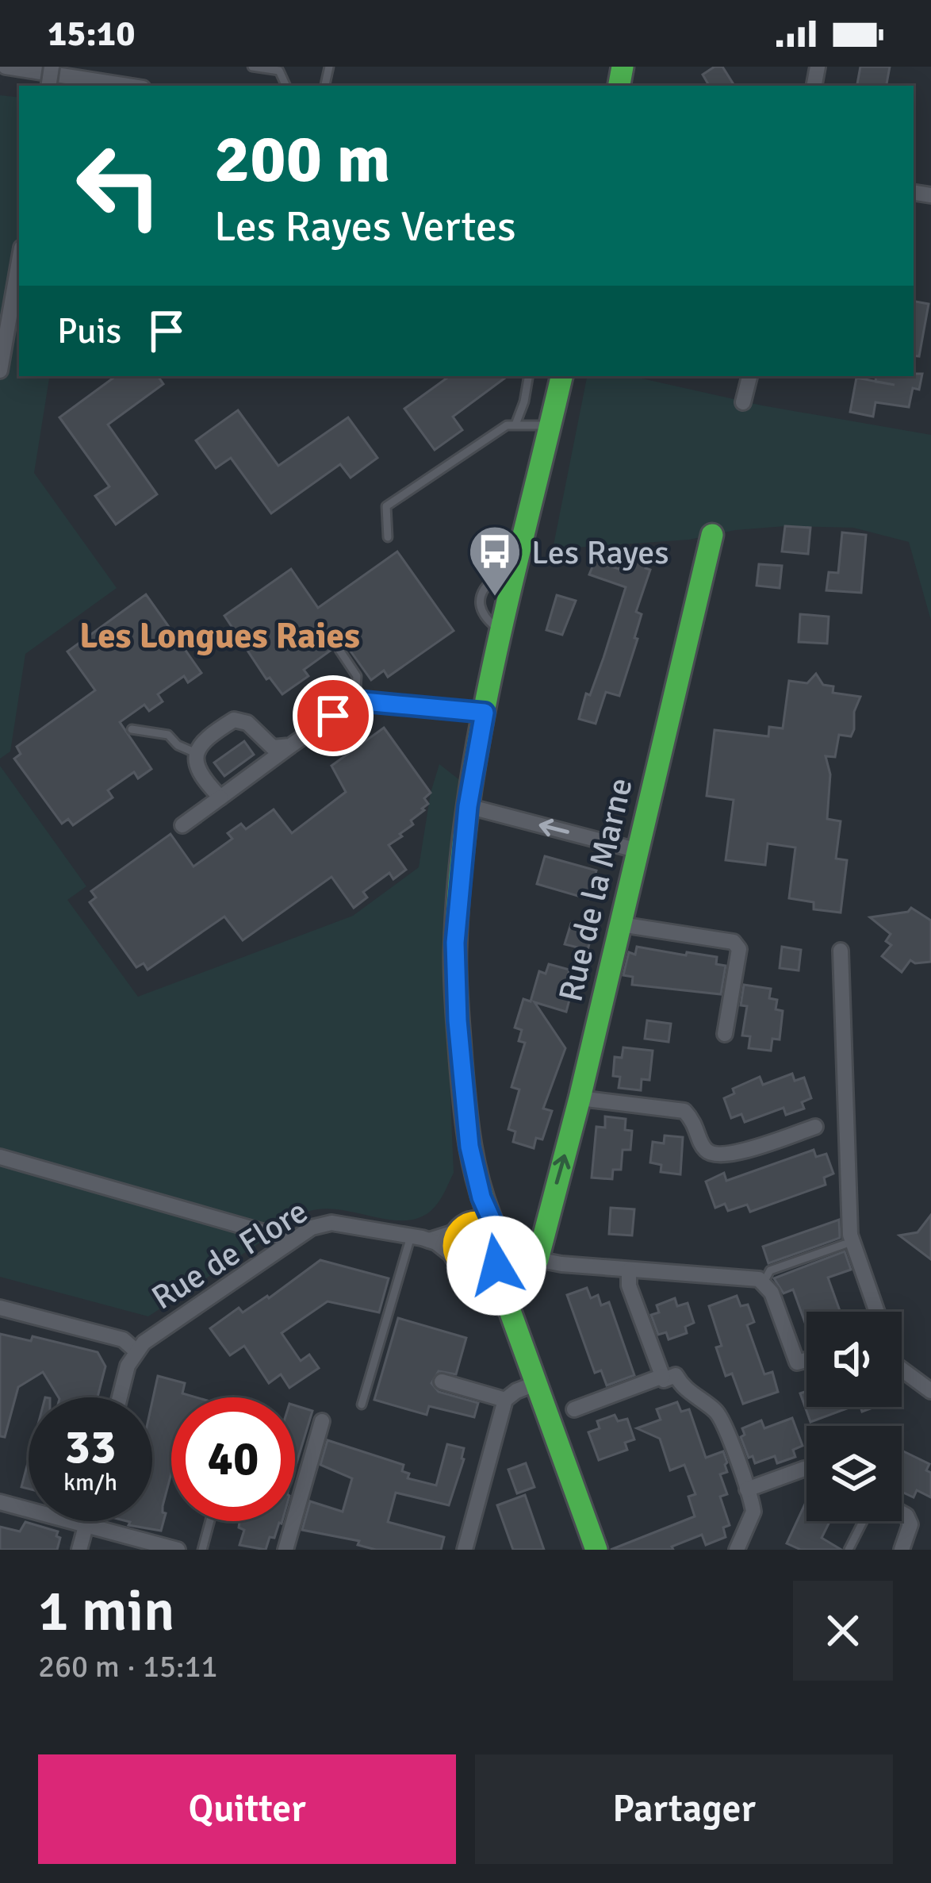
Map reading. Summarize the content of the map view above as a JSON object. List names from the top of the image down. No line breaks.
{"streets":{"street":["Rue de la Marne","Rue de Flore"]},"crossings":[["Rue de la Marne","Rue de Flore"]],"districts":["Les Longues Raies"],"places":{"bus stop":["Les Rayes"]},"page":{"status":"15:10","turn":["200 m","Les Rayes Vertes"],"then":"Puis","speed":"33 km/h","limit":"40","heading":["1 min","260 m · 15:11"],"buttons":["Quitter","Partager"]}}
